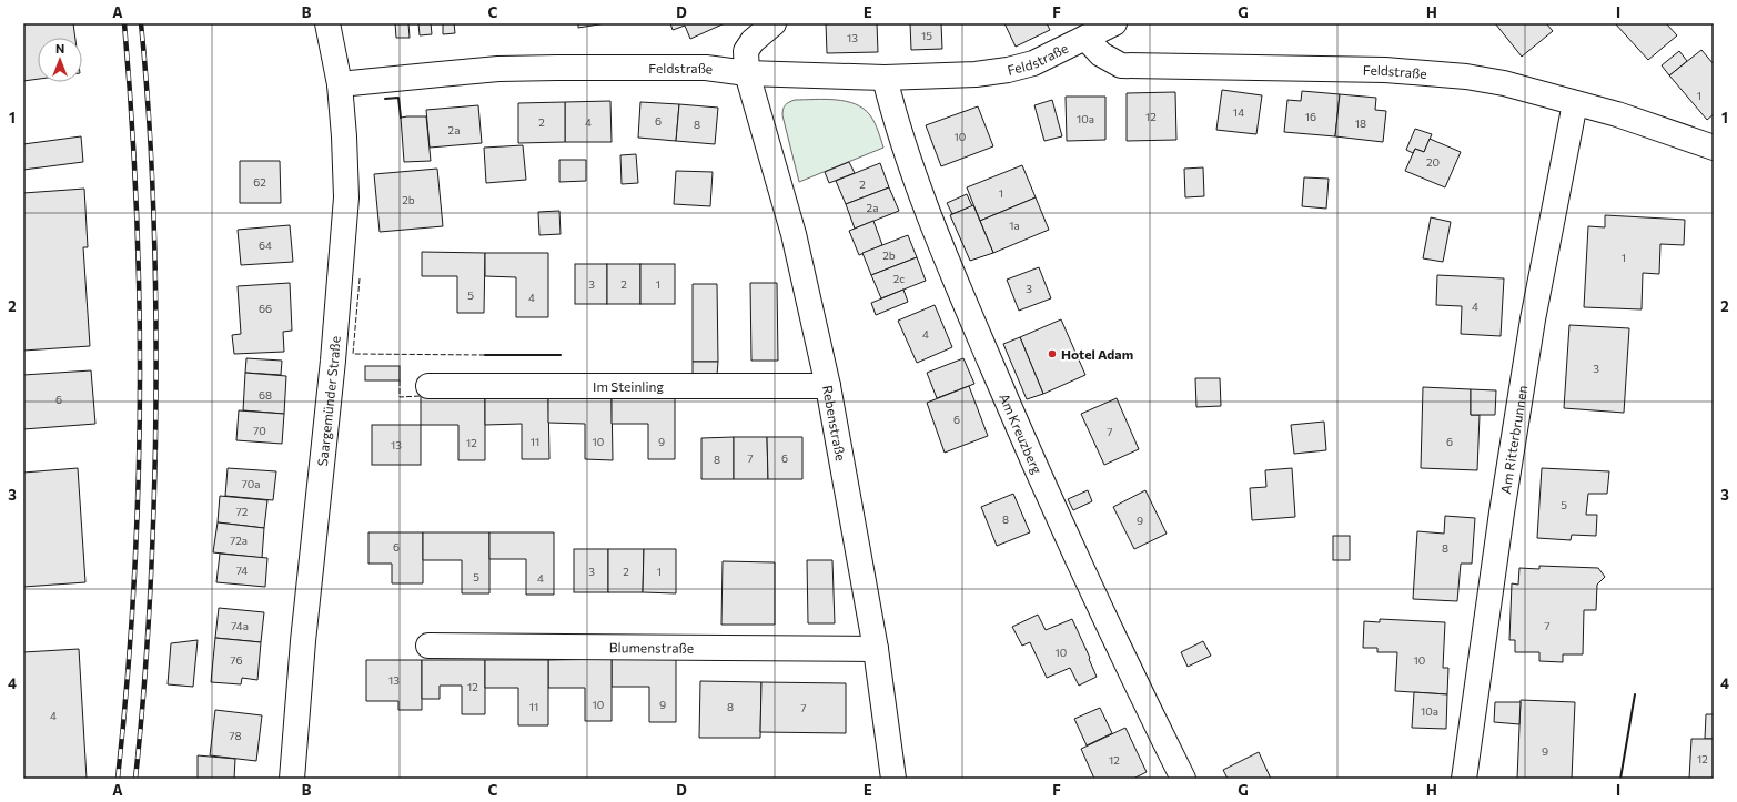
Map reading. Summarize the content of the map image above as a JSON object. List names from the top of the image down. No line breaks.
{"streets":{"street":["Feldstraße","Im Steinling","Saargemünder Straße","Rebenstraße","Am Kreuzberg","Am Ritterbrunnen","Blumenstraße"]},"crossings":[["Feldstraße","Saargemünder Straße"],["Feldstraße","Rebenstraße"],["Feldstraße","Am Kreuzberg"],["Feldstraße","Am Ritterbrunnen"],["Im Steinling","Rebenstraße"],["Rebenstraße","Blumenstraße"]],"places":["Hotel Adam"],"house_numbers":["15","13","1","14","12","16","10a","6","2","4","18","8","2a","10","20","62","2","1","2b","2a","1a","64","2b","1","2c","3","2","1","3","5","4","4","66","4","3","68","6","6","70","7","11","10","9","6","12","13","7","6","8","70a","5","72","8","9","72a","6","8","74","3","2","1","5","4","74a","7","10","76","10","13","12","10","9","11","8","7","10a","4","78","9","12","12"],"north":"top","grid":{"columns":["A","B","C","D","E","F","G","H","I"],"rows":["1","2","3","4"]}}
